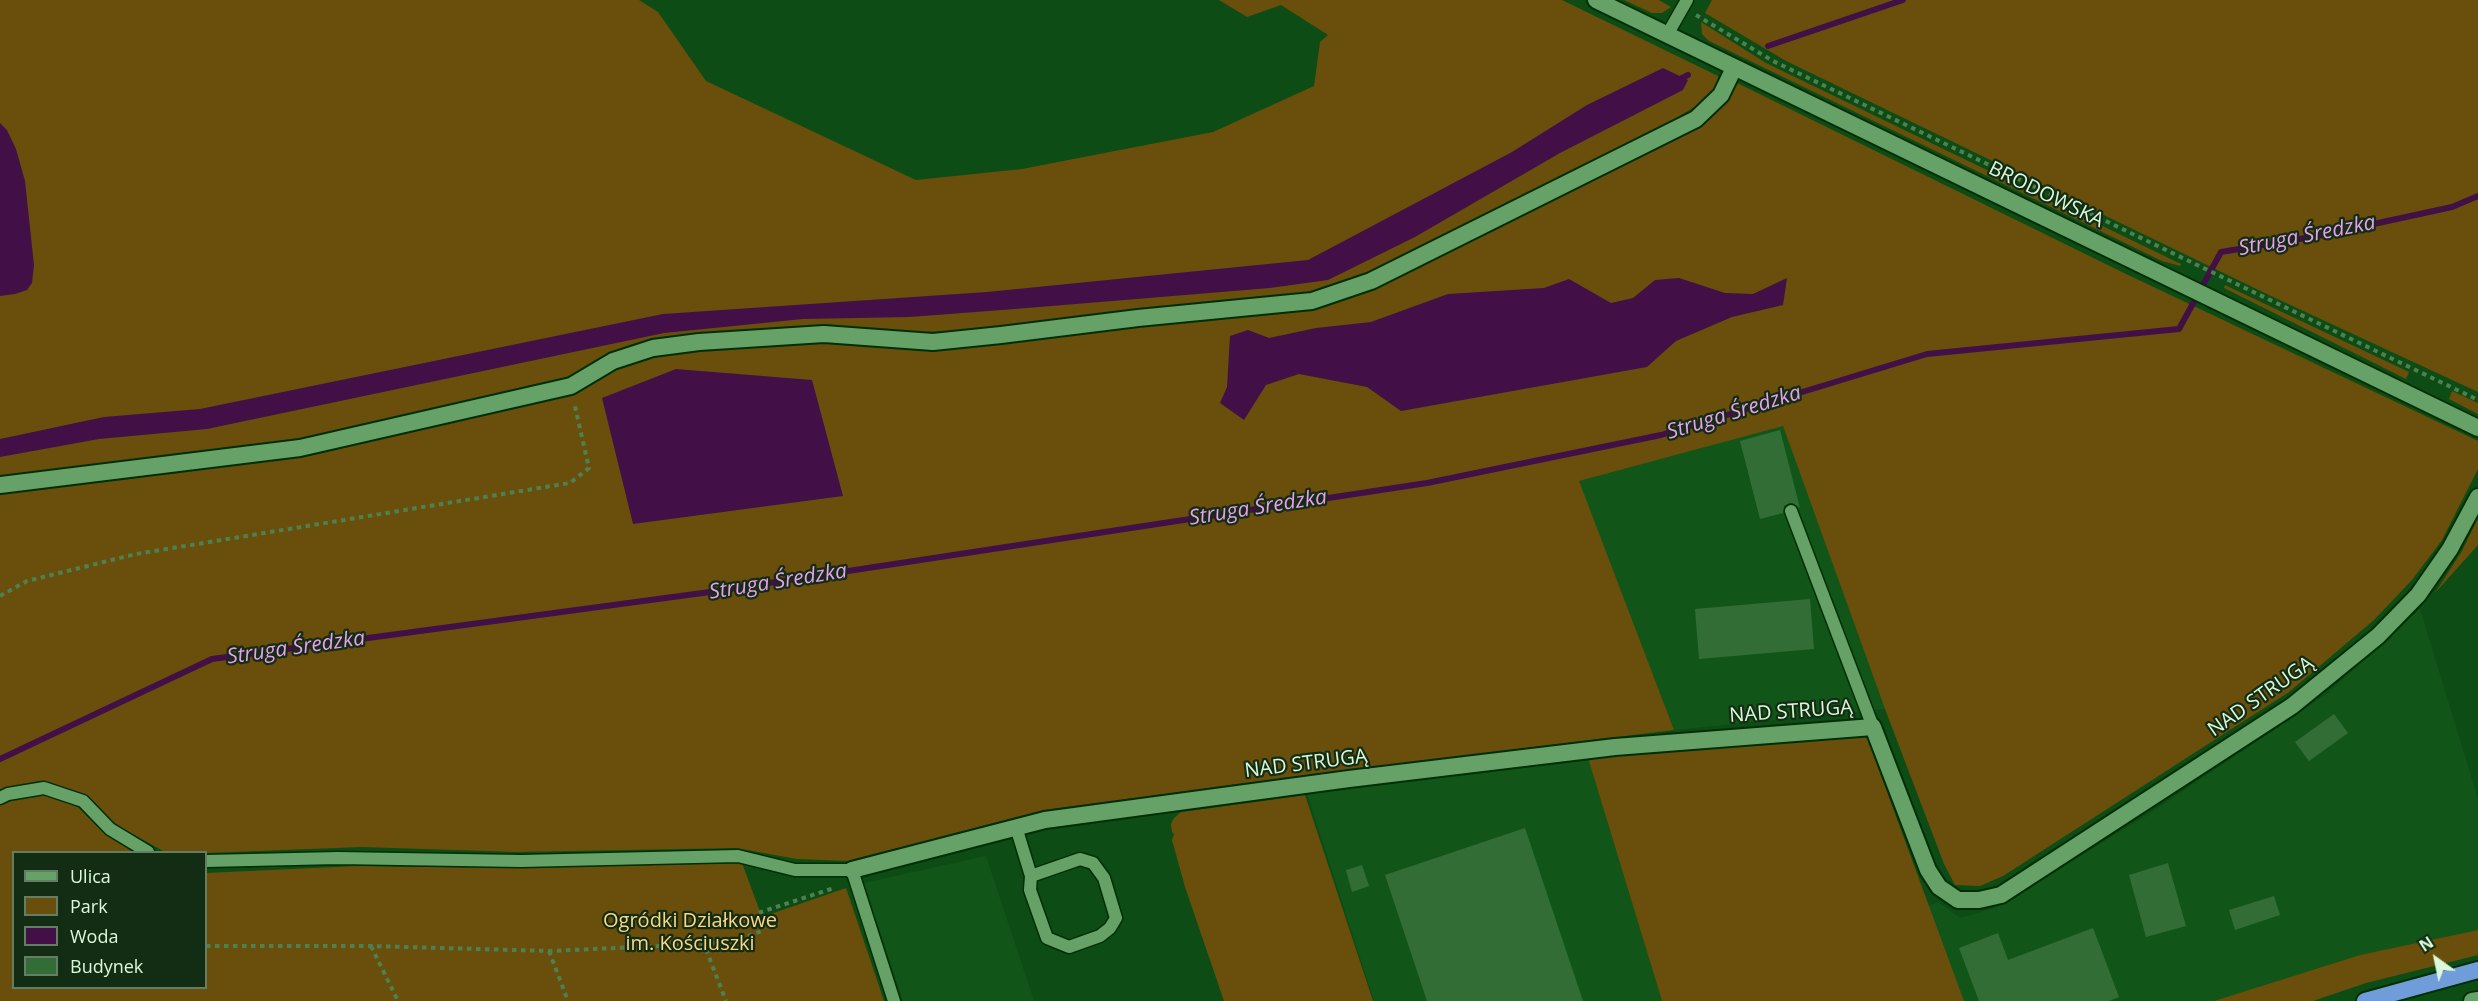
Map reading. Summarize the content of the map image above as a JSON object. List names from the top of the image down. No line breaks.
{"streets":{"street":["BRODOWSKA","NAD STRUGĄ"]},"water":["Struga Średzka"],"parks":["Ogródki Działkowe im. Kościuszki"],"legend":["Ulica","Park","Woda","Budynek"],"north":"top left"}
